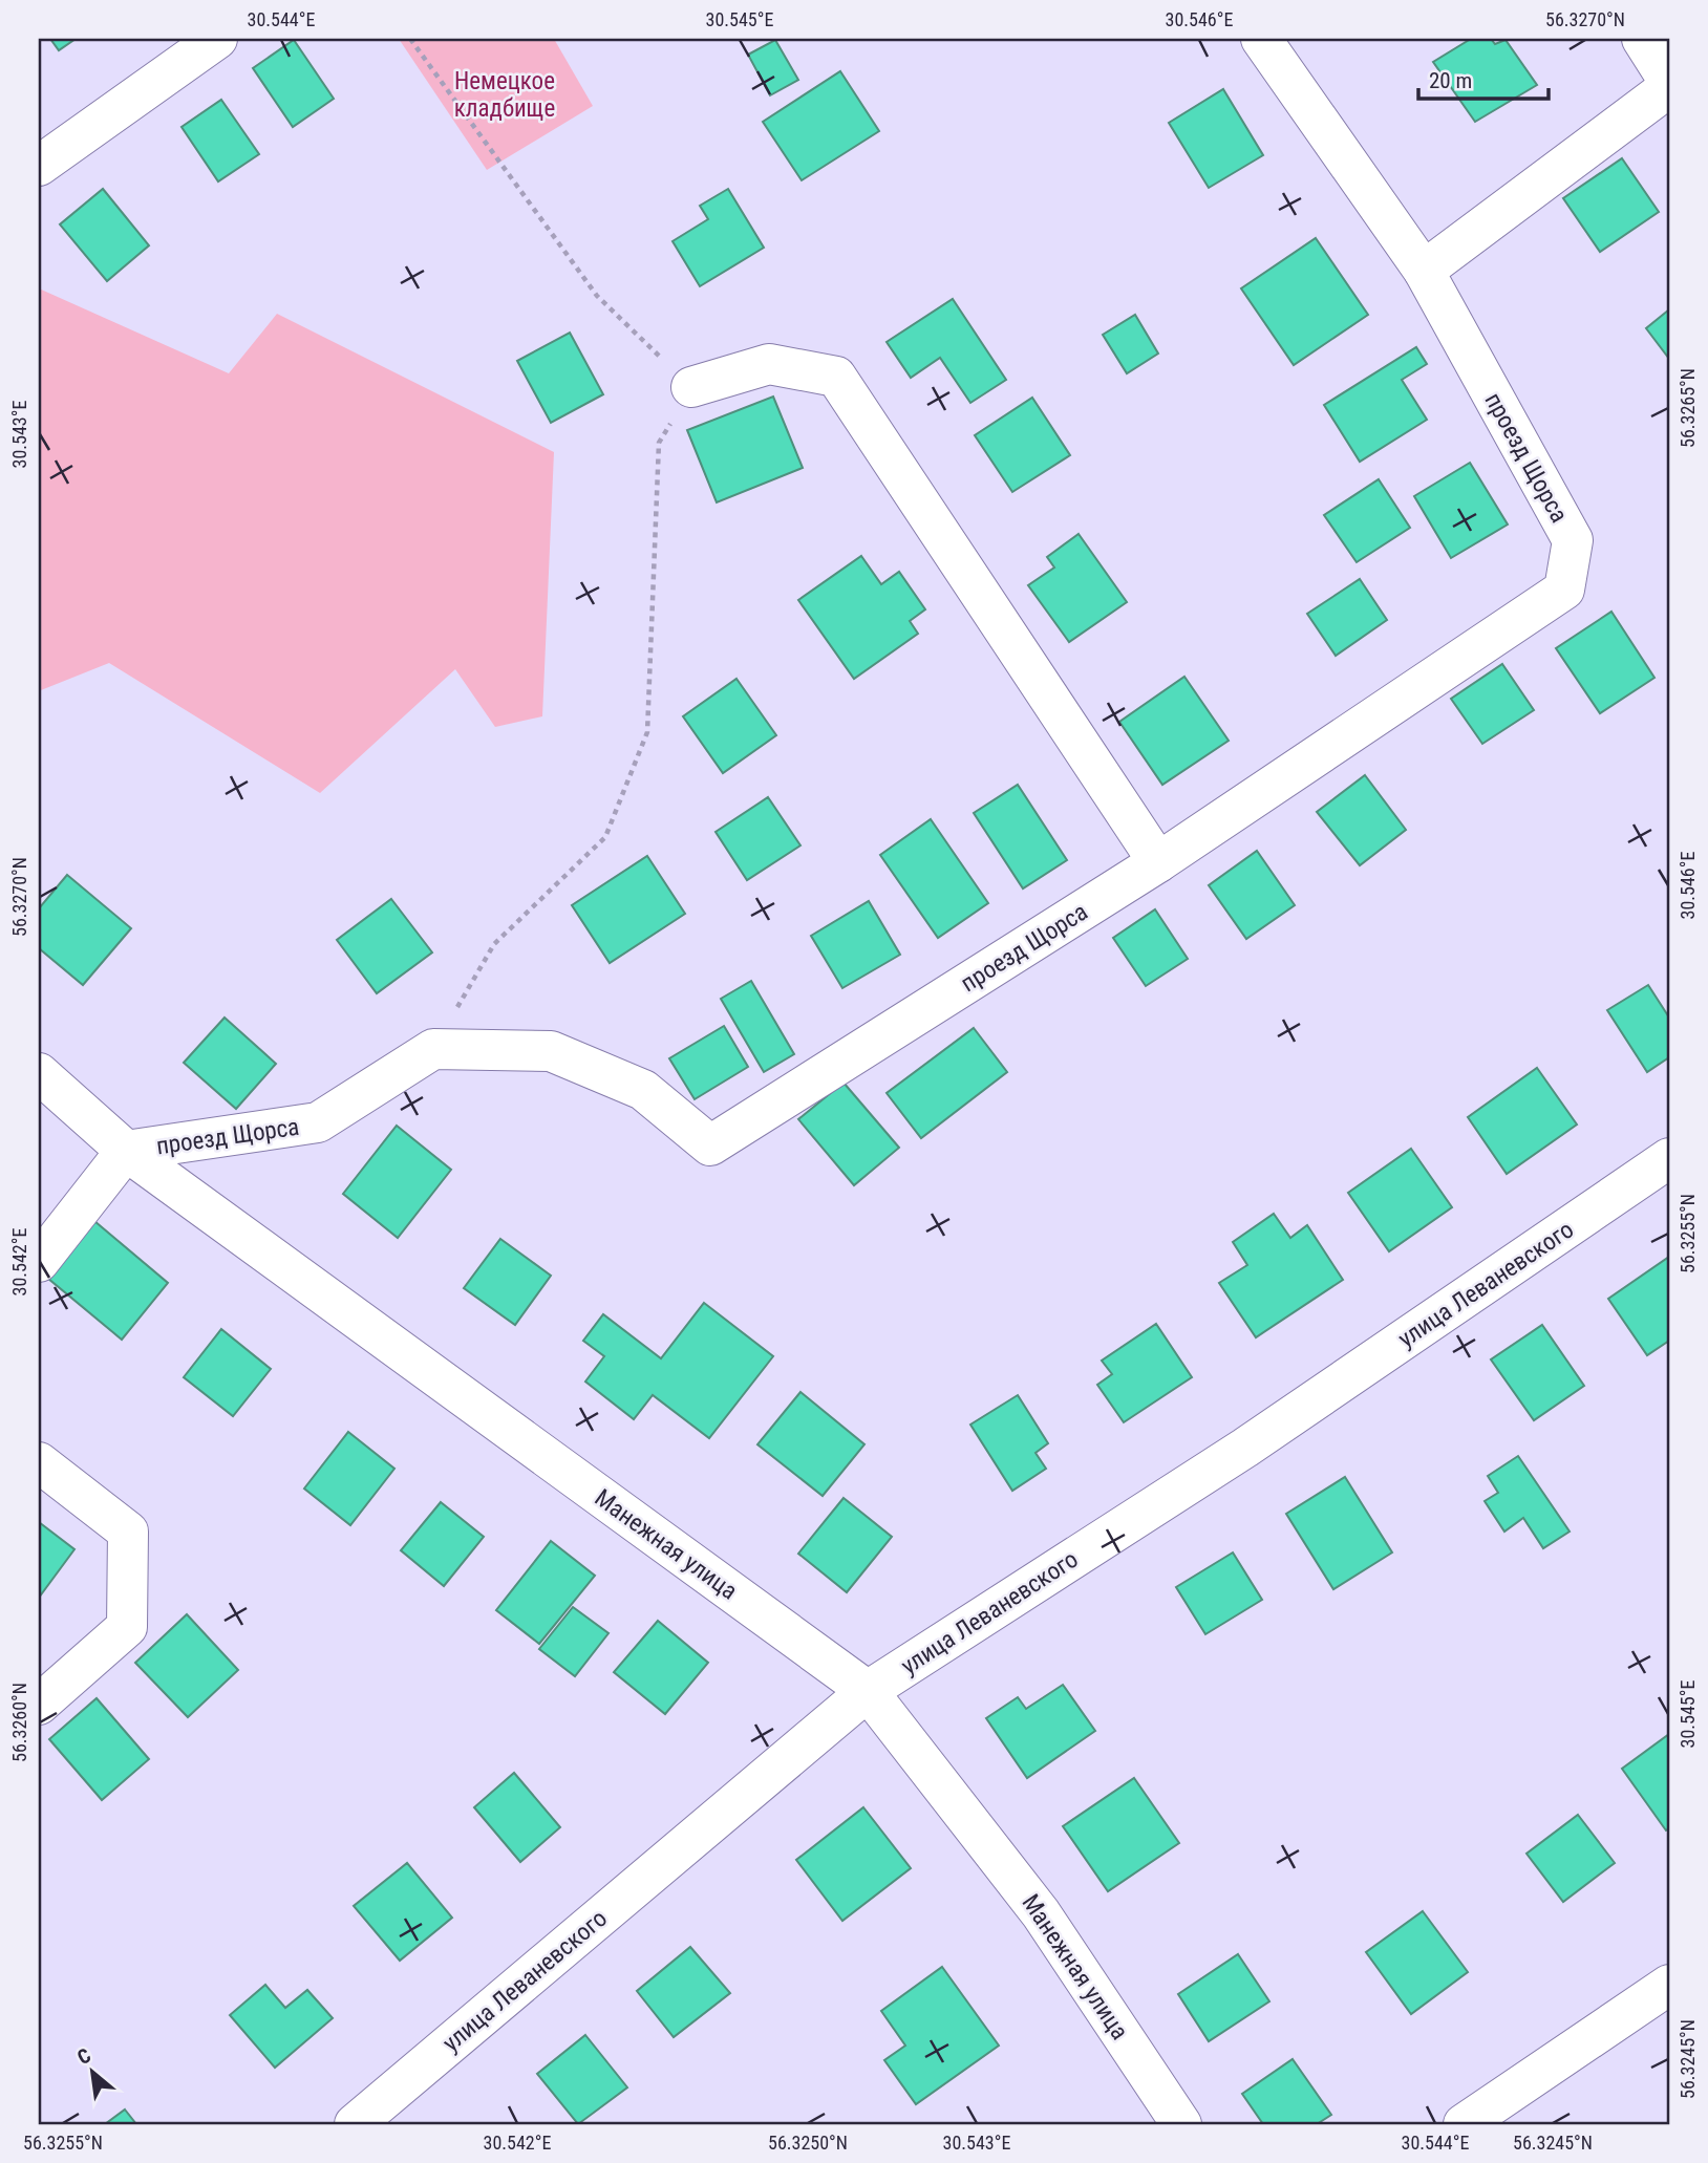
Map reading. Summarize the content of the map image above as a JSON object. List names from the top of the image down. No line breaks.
{"streets":{"street":["проезд Щорса","улица Леваневского","Манежная улица"]},"crossings":[["проезд Щорса","Манежная улица"],["улица Леваневского","Манежная улица"]],"parks":["Немецкое кладбище"],"scale_bar":"20 m","north":"top left","coordinates":["30.544°E","30.545°E","30.546°E","56.3270°N","56.3265°N","30.543°E","56.3255°N","30.542°E","56.3260°N","56.3245°N","56.3250°N"]}
